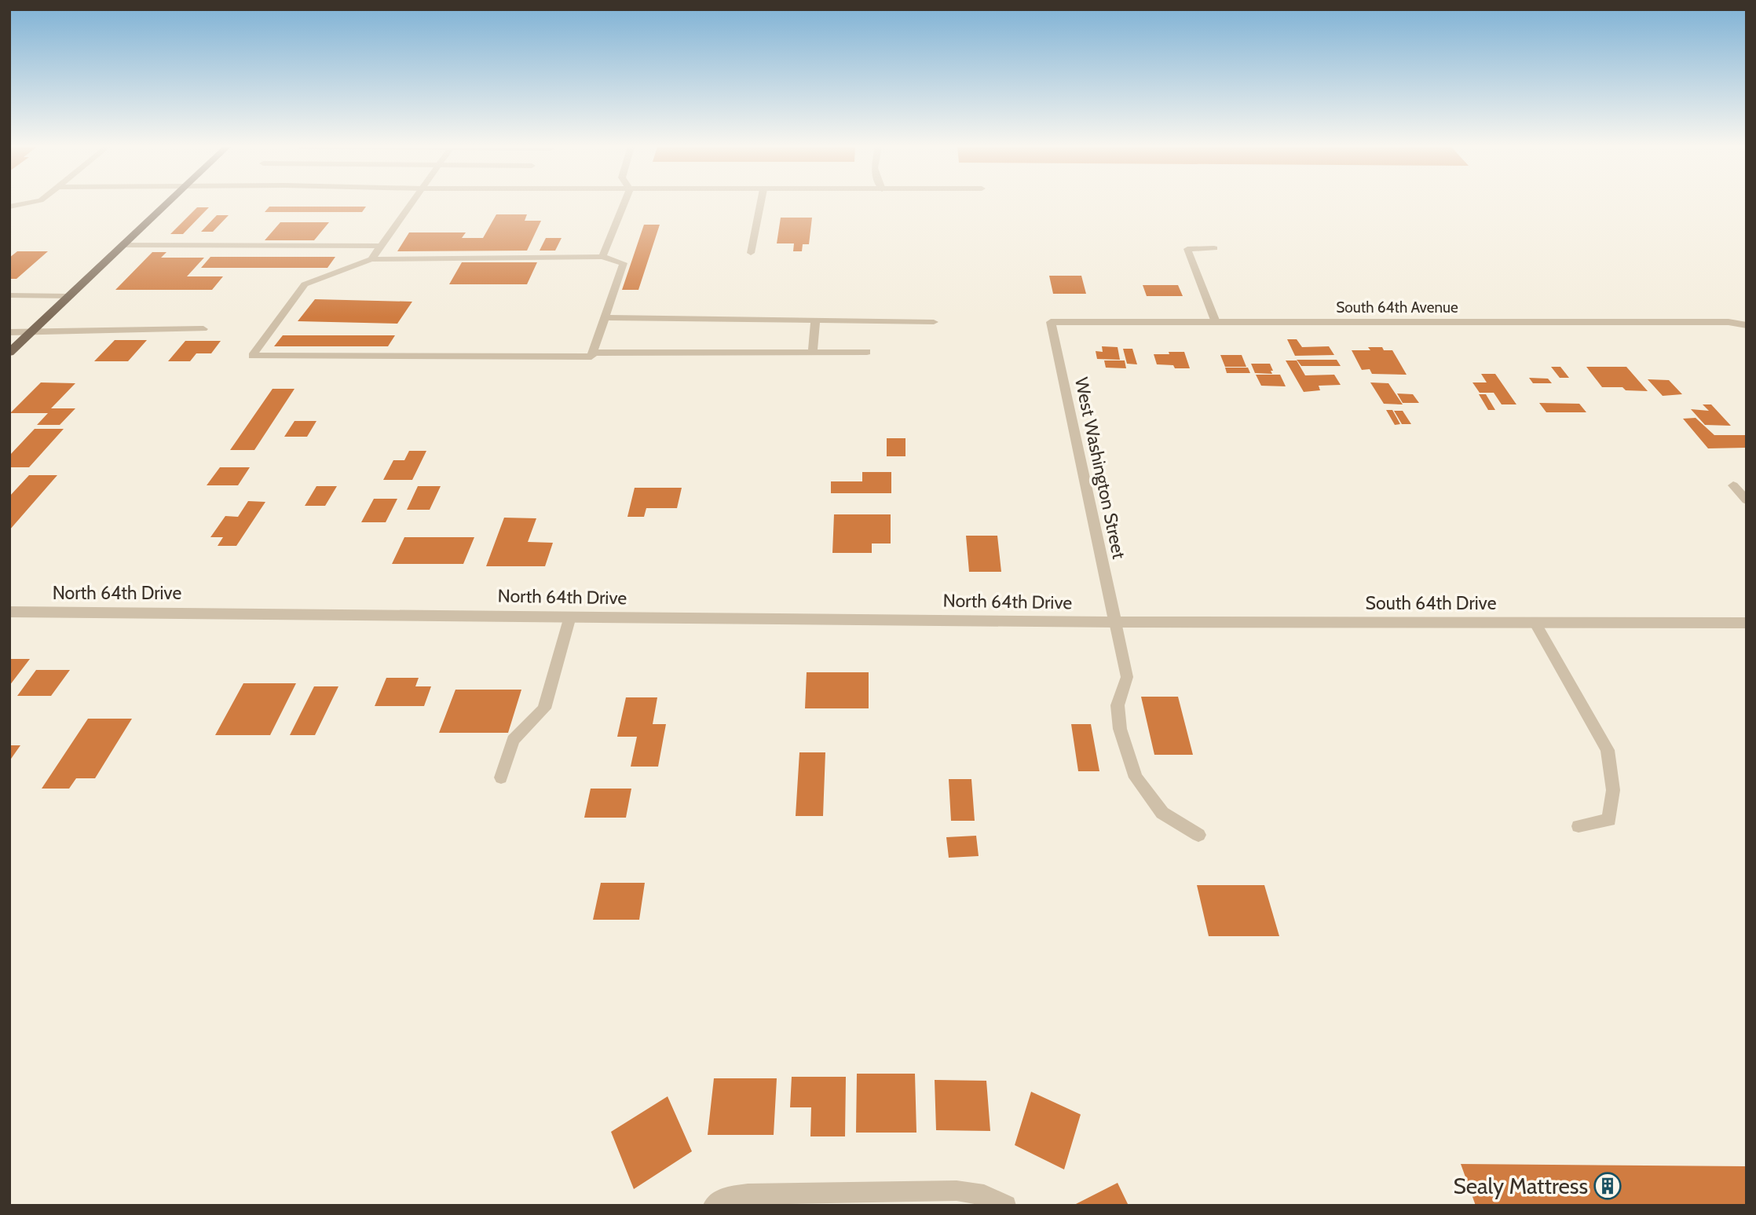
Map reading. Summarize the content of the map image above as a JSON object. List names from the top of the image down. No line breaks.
{"streets":{"street":["South 64th Avenue","West Washington Street","North 64th Drive","South 64th Drive"]},"crossings":[["South 64th Avenue","West Washington Street"],["West Washington Street","North 64th Drive"],["West Washington Street","South 64th Drive"],["North 64th Drive","South 64th Drive"]],"places":{"building":["Sealy Mattress"]}}
